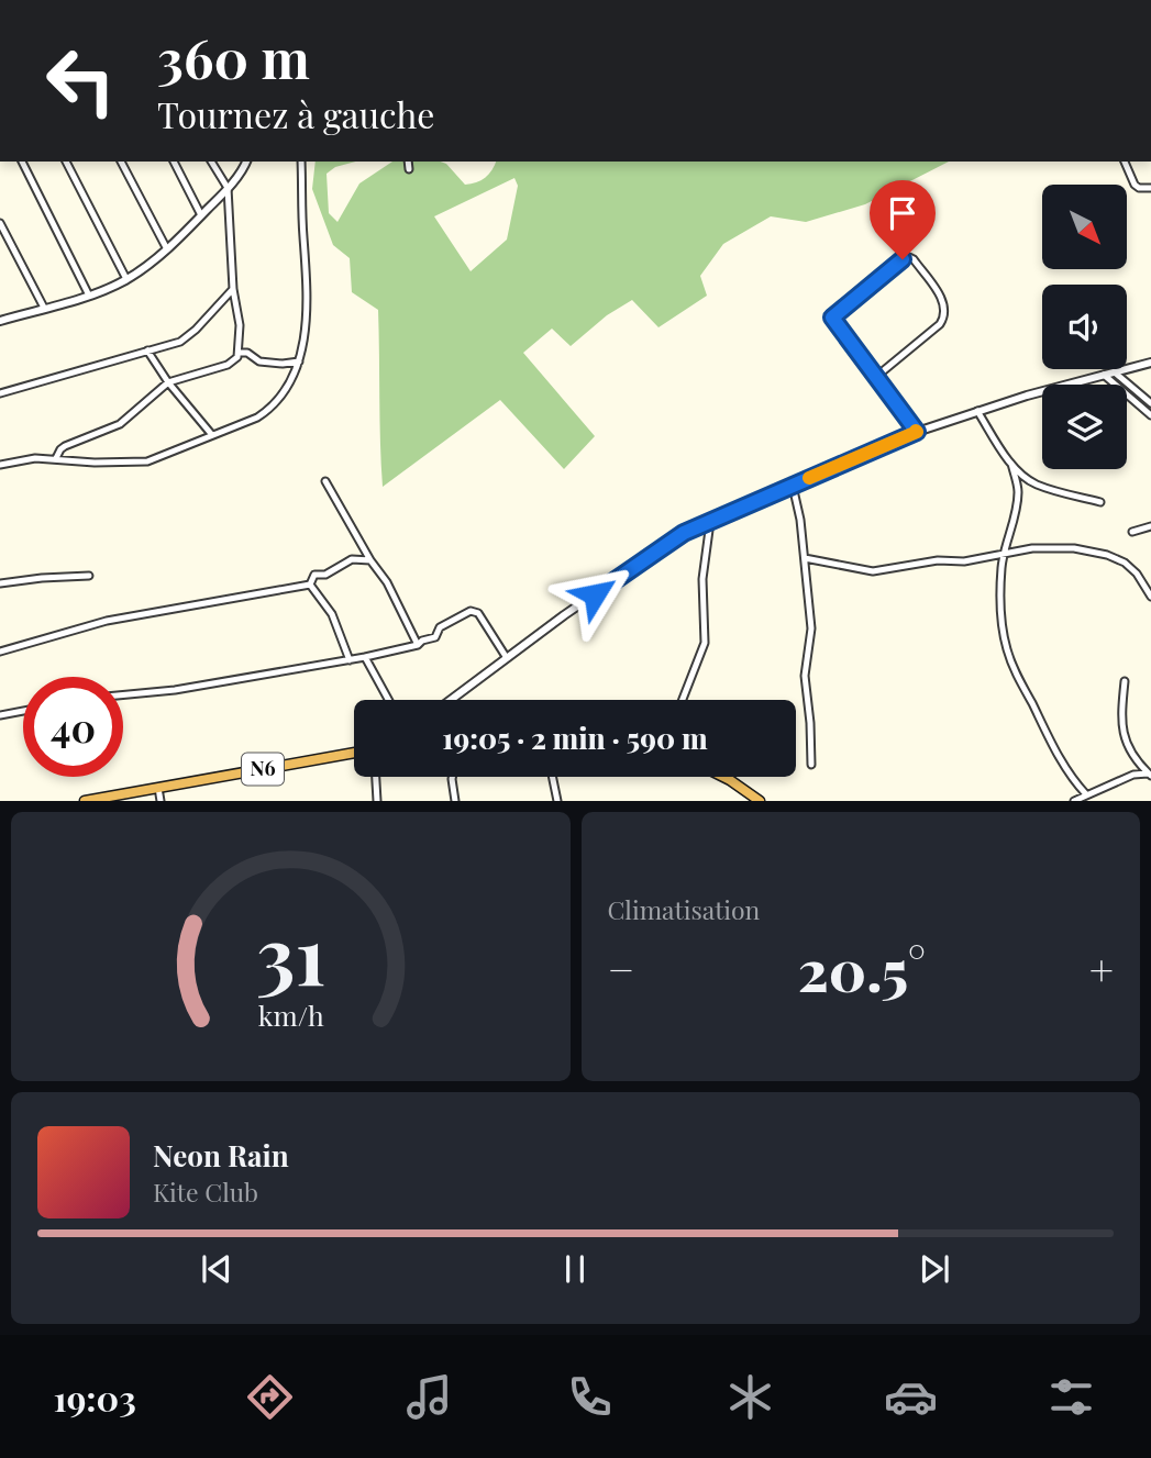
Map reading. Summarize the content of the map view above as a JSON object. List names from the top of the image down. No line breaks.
{"streets":{"highway":["N6"]},"north":"bottom right","page":{"turn":["360 m","Tournez à gauche"],"limit":"40","trip":"19:05 · 2 min · 590 m","tile":"Climatisation","heat":["−","20.5°","+"],"song":["Neon Rain","Kite Club"],"tabs":"19:03","gauge":["31","km/h"]}}
